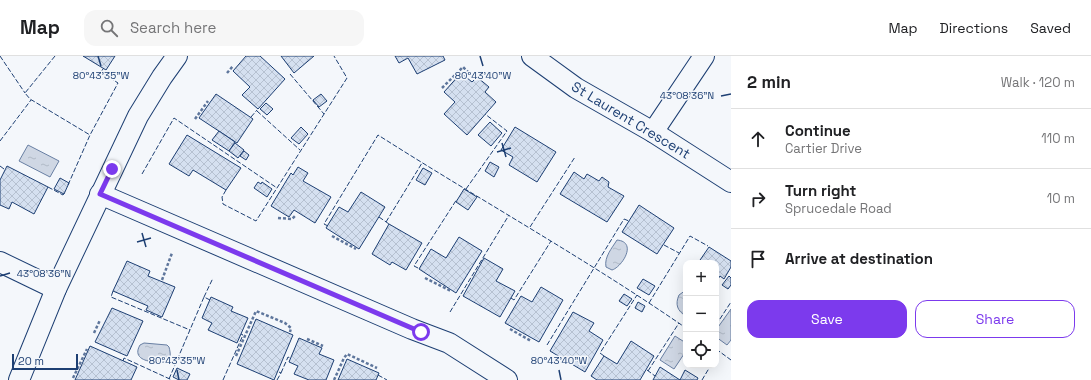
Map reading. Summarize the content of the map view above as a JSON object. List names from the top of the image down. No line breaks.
{"streets":{"street":["St Laurent Crescent"]},"scale_bar":"20 m","page":{"header":"Map","search":"Search here","nav":["Map","Directions","Saved"],"heading":["2 min","Walk · 120 m"],"list":[["Continue","Cartier Drive","110 m"],["Turn right","Sprucedale Road","10 m"],"Arrive at destination"],"map_buttons":["+","−"],"buttons":["Save","Share"],"scale":"20 m"},"coordinates":["80°43'35\"W","80°43'40\"W","43°08'36\"N"]}
